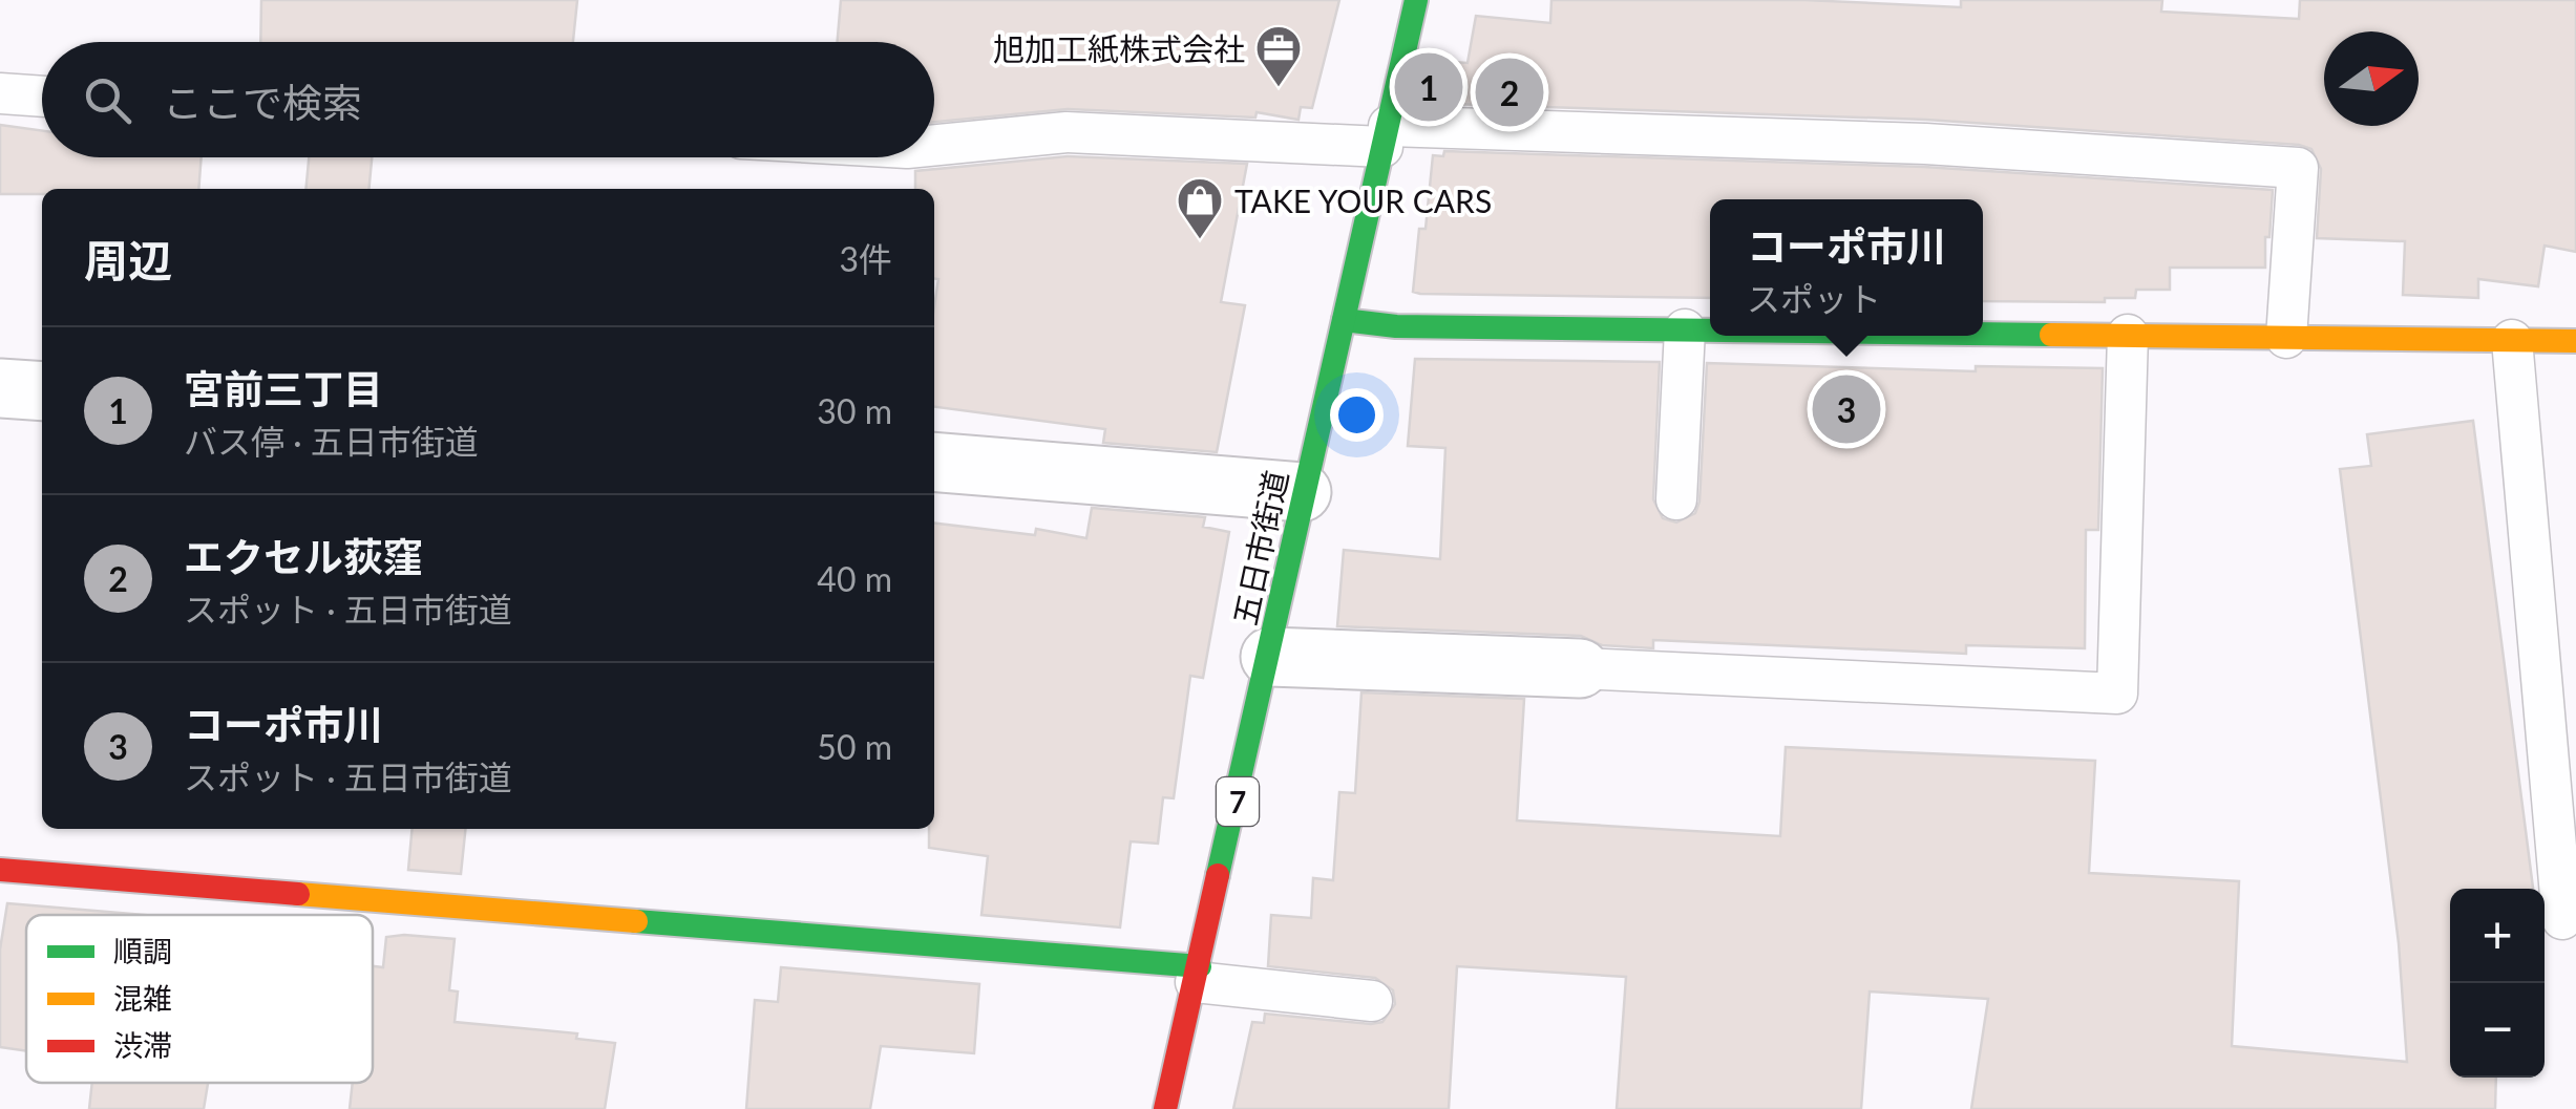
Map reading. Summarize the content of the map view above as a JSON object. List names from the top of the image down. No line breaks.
{"streets":{"street":["五日市街道","7"]},"places":{"office":["旭加工紙株式会社"],"shop":["TAKE YOUR CARS"]},"legend":["順調","混雑","渋滞"],"north":"right","page":{"search":"ここで検索","pins":["1","2","3"],"heading":["周辺","3件"],"popup":["コーポ市川","スポット"],"list":[{"mark":"1","name":"宮前三丁目","note":"バス停 · 五日市街道","value":"30 m"},{"mark":"2","name":"エクセル荻窪","note":"スポット · 五日市街道","value":"40 m"},{"mark":"3","name":"コーポ市川","note":"スポット · 五日市街道","value":"50 m"}],"map_buttons":["+","−"]}}
